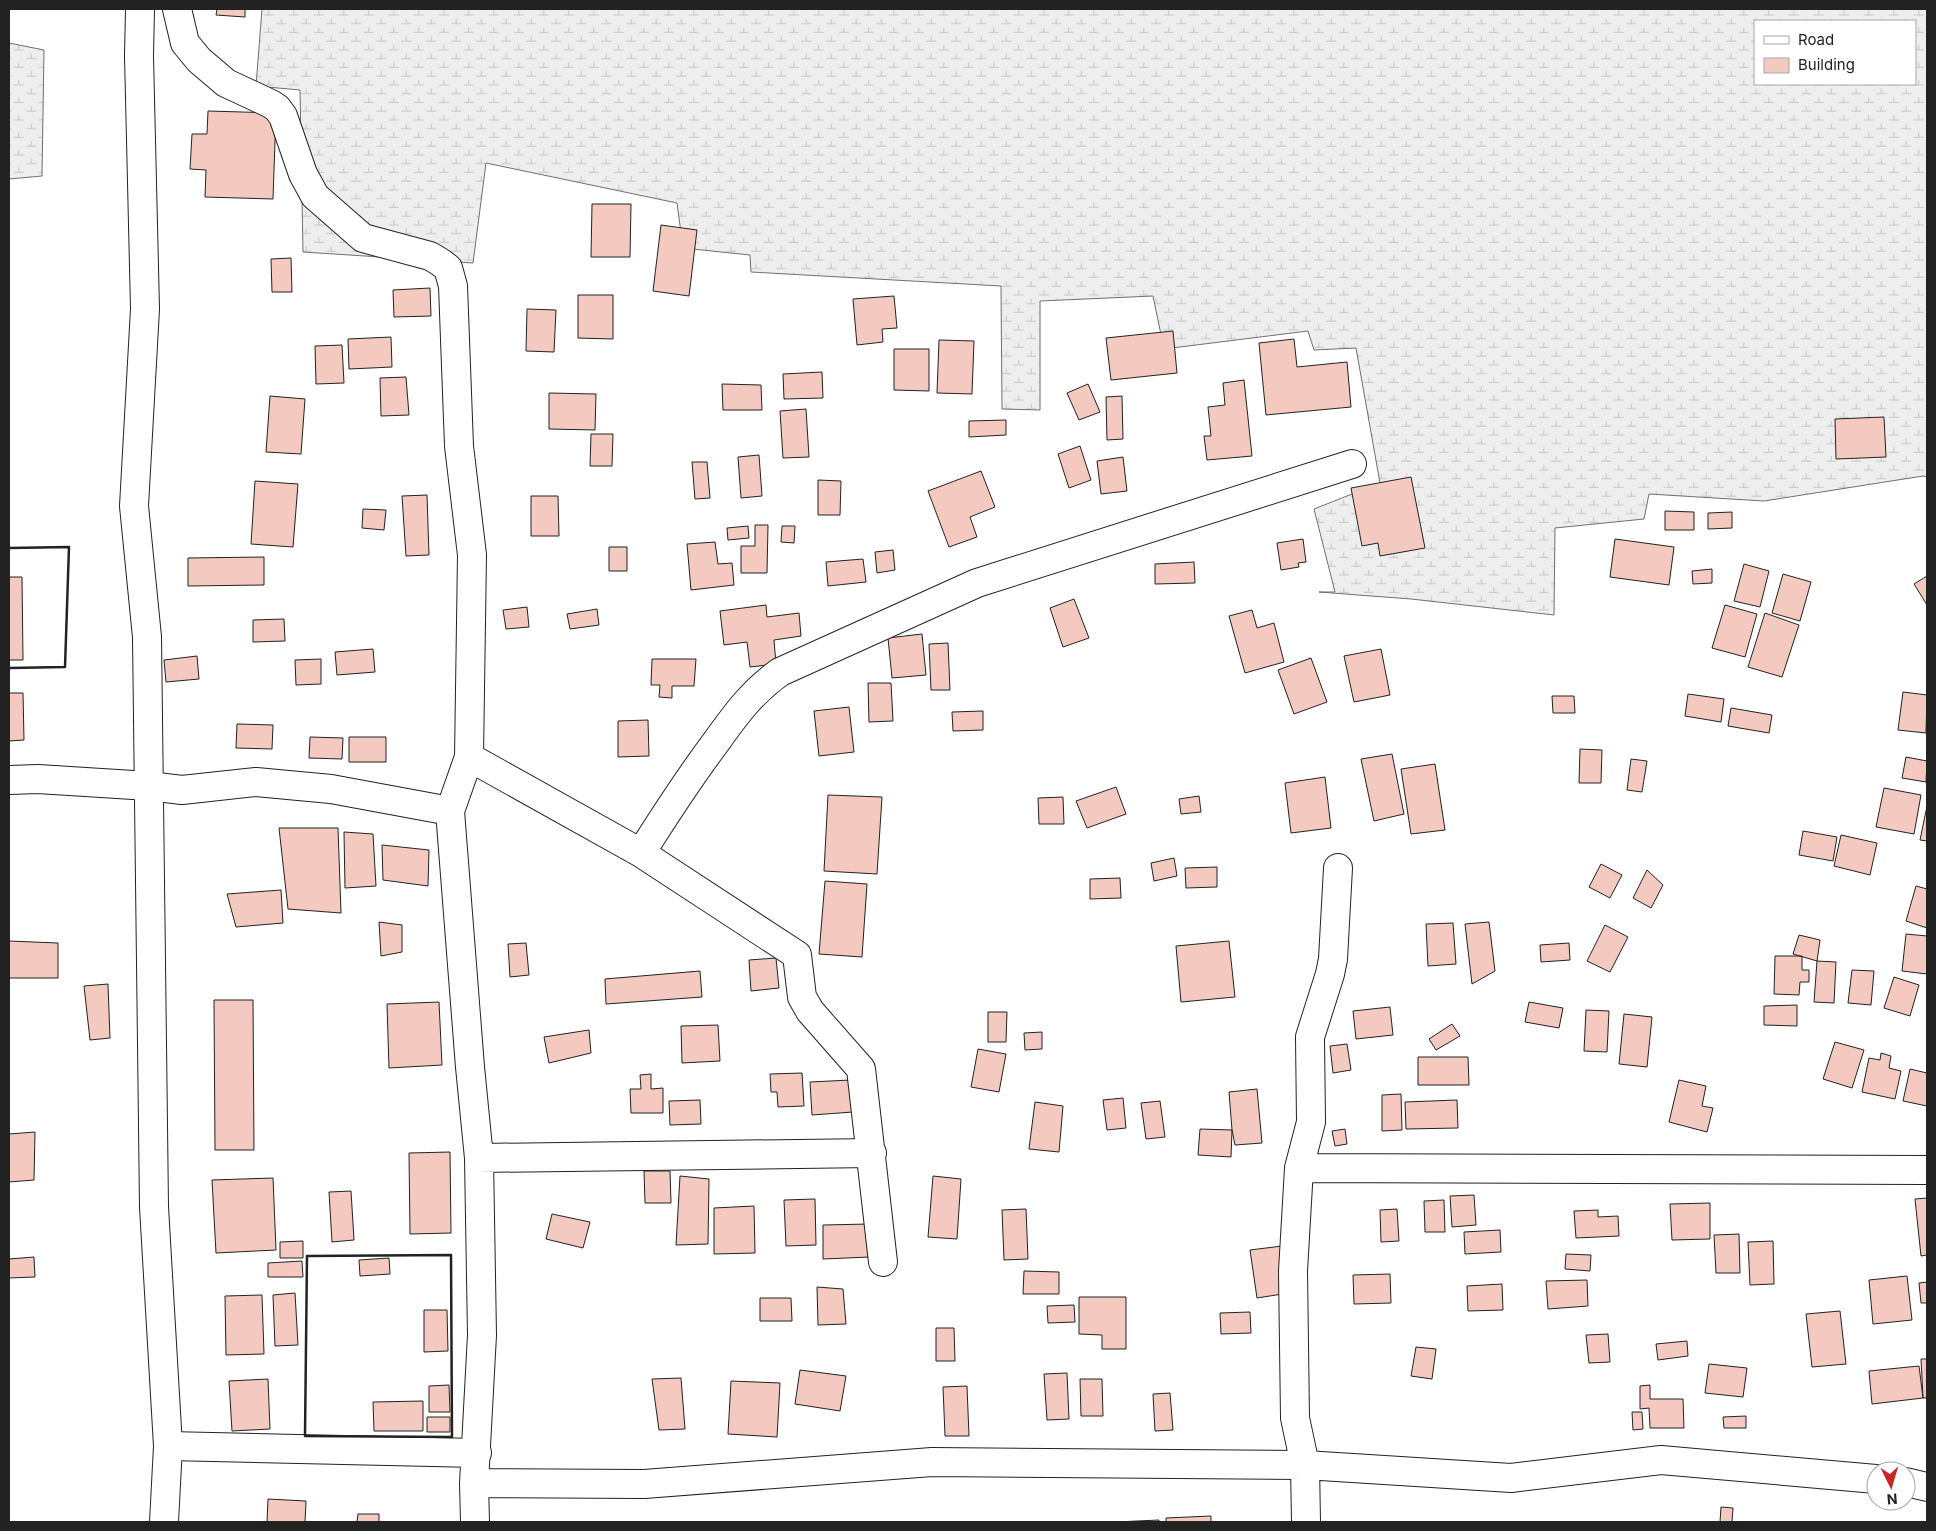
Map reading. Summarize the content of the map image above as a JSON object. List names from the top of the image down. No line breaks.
{"legend":["Road","Building"],"north":"bottom"}
